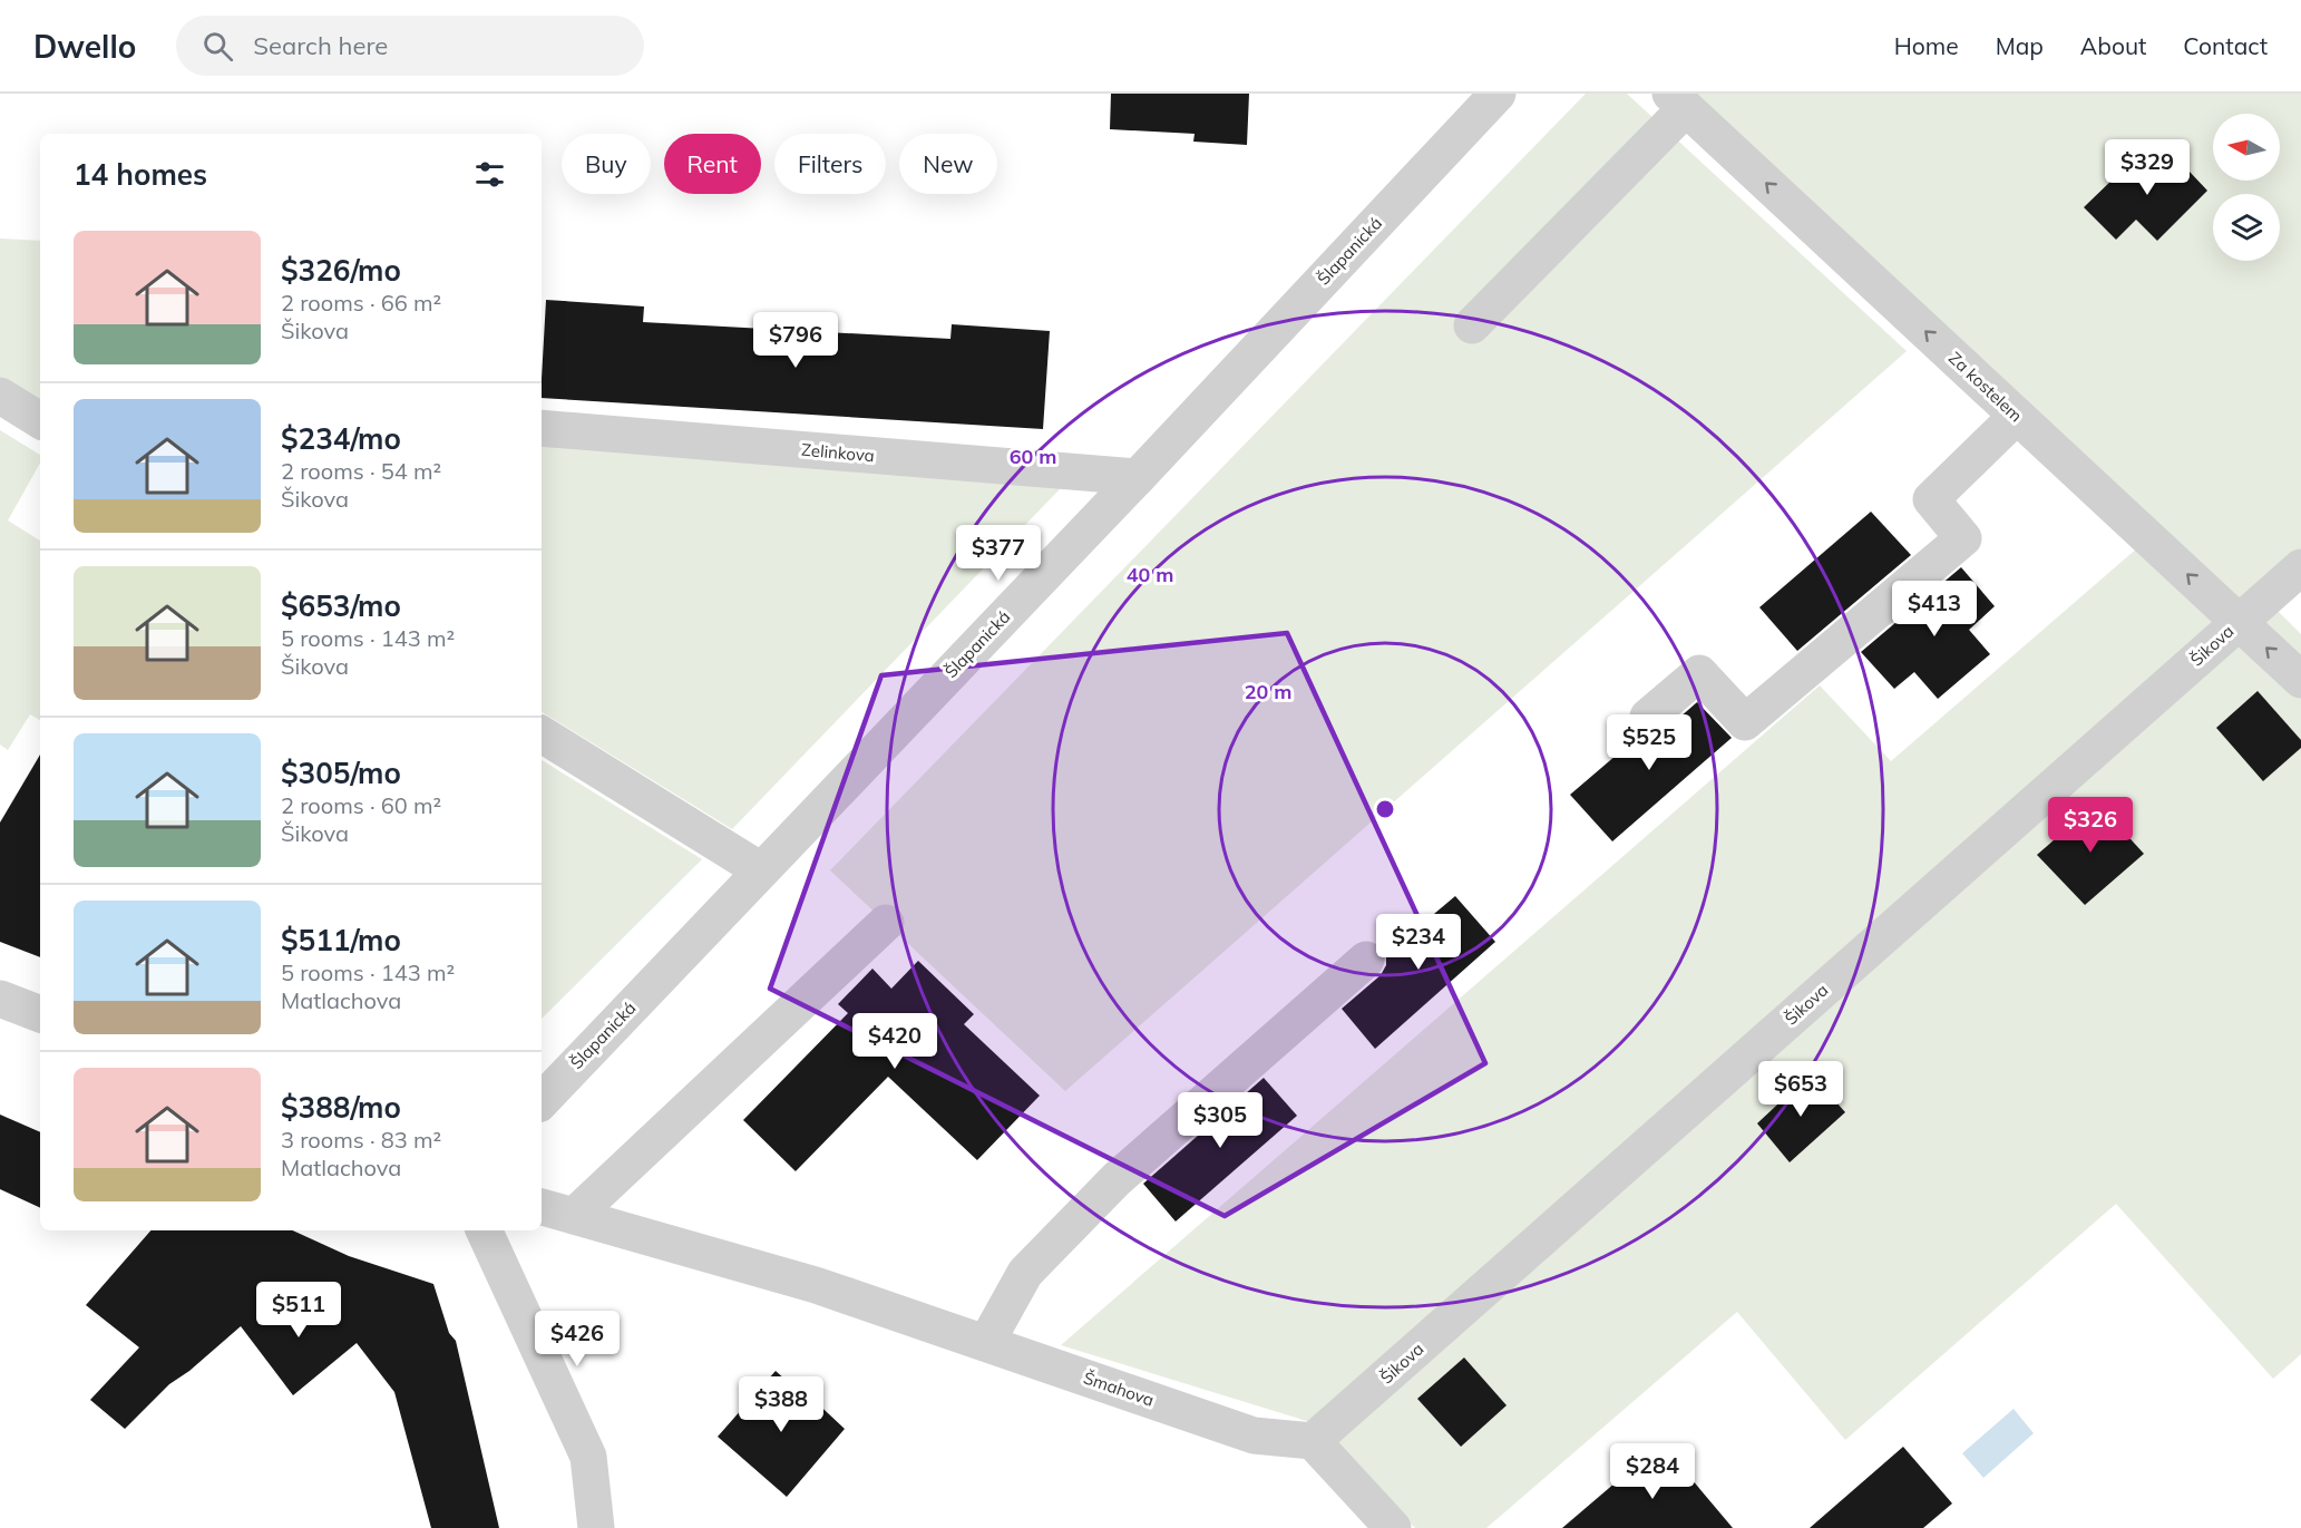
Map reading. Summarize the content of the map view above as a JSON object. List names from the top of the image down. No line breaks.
{"streets":{"street":["Šlapanická","Za kostelem","Zelinkova","Šikova","Šmahova"]},"crossings":[["Šlapanická","Zelinkova"],["Za kostelem","Šikova"],["Šikova","Šmahova"]],"one_way":["Za kostelem"],"north":"left","page":{"header":"Dwello","search":"Search here","nav":["Home","Map","About","Contact"],"chip":["Buy","Rent","Filters","New"],"heading":"14 homes","price":["$329","$796","$377","$413","$525","$326","$234","$420","$653","$305","$511","$426","$388","$284"],"list":[{"name":"$326/mo","note":"2 rooms · 66 m² · Šikova"},{"name":"$234/mo","note":"2 rooms · 54 m² · Šikova"},{"name":"$653/mo","note":"5 rooms · 143 m² · Šikova"},{"name":"$305/mo","note":"2 rooms · 60 m² · Šikova"},{"name":"$511/mo","note":"5 rooms · 143 m² · Matlachova"},{"name":"$388/mo","note":"3 rooms · 83 m² · Matlachova"}]},"rings":["60 m","40 m","20 m"]}
